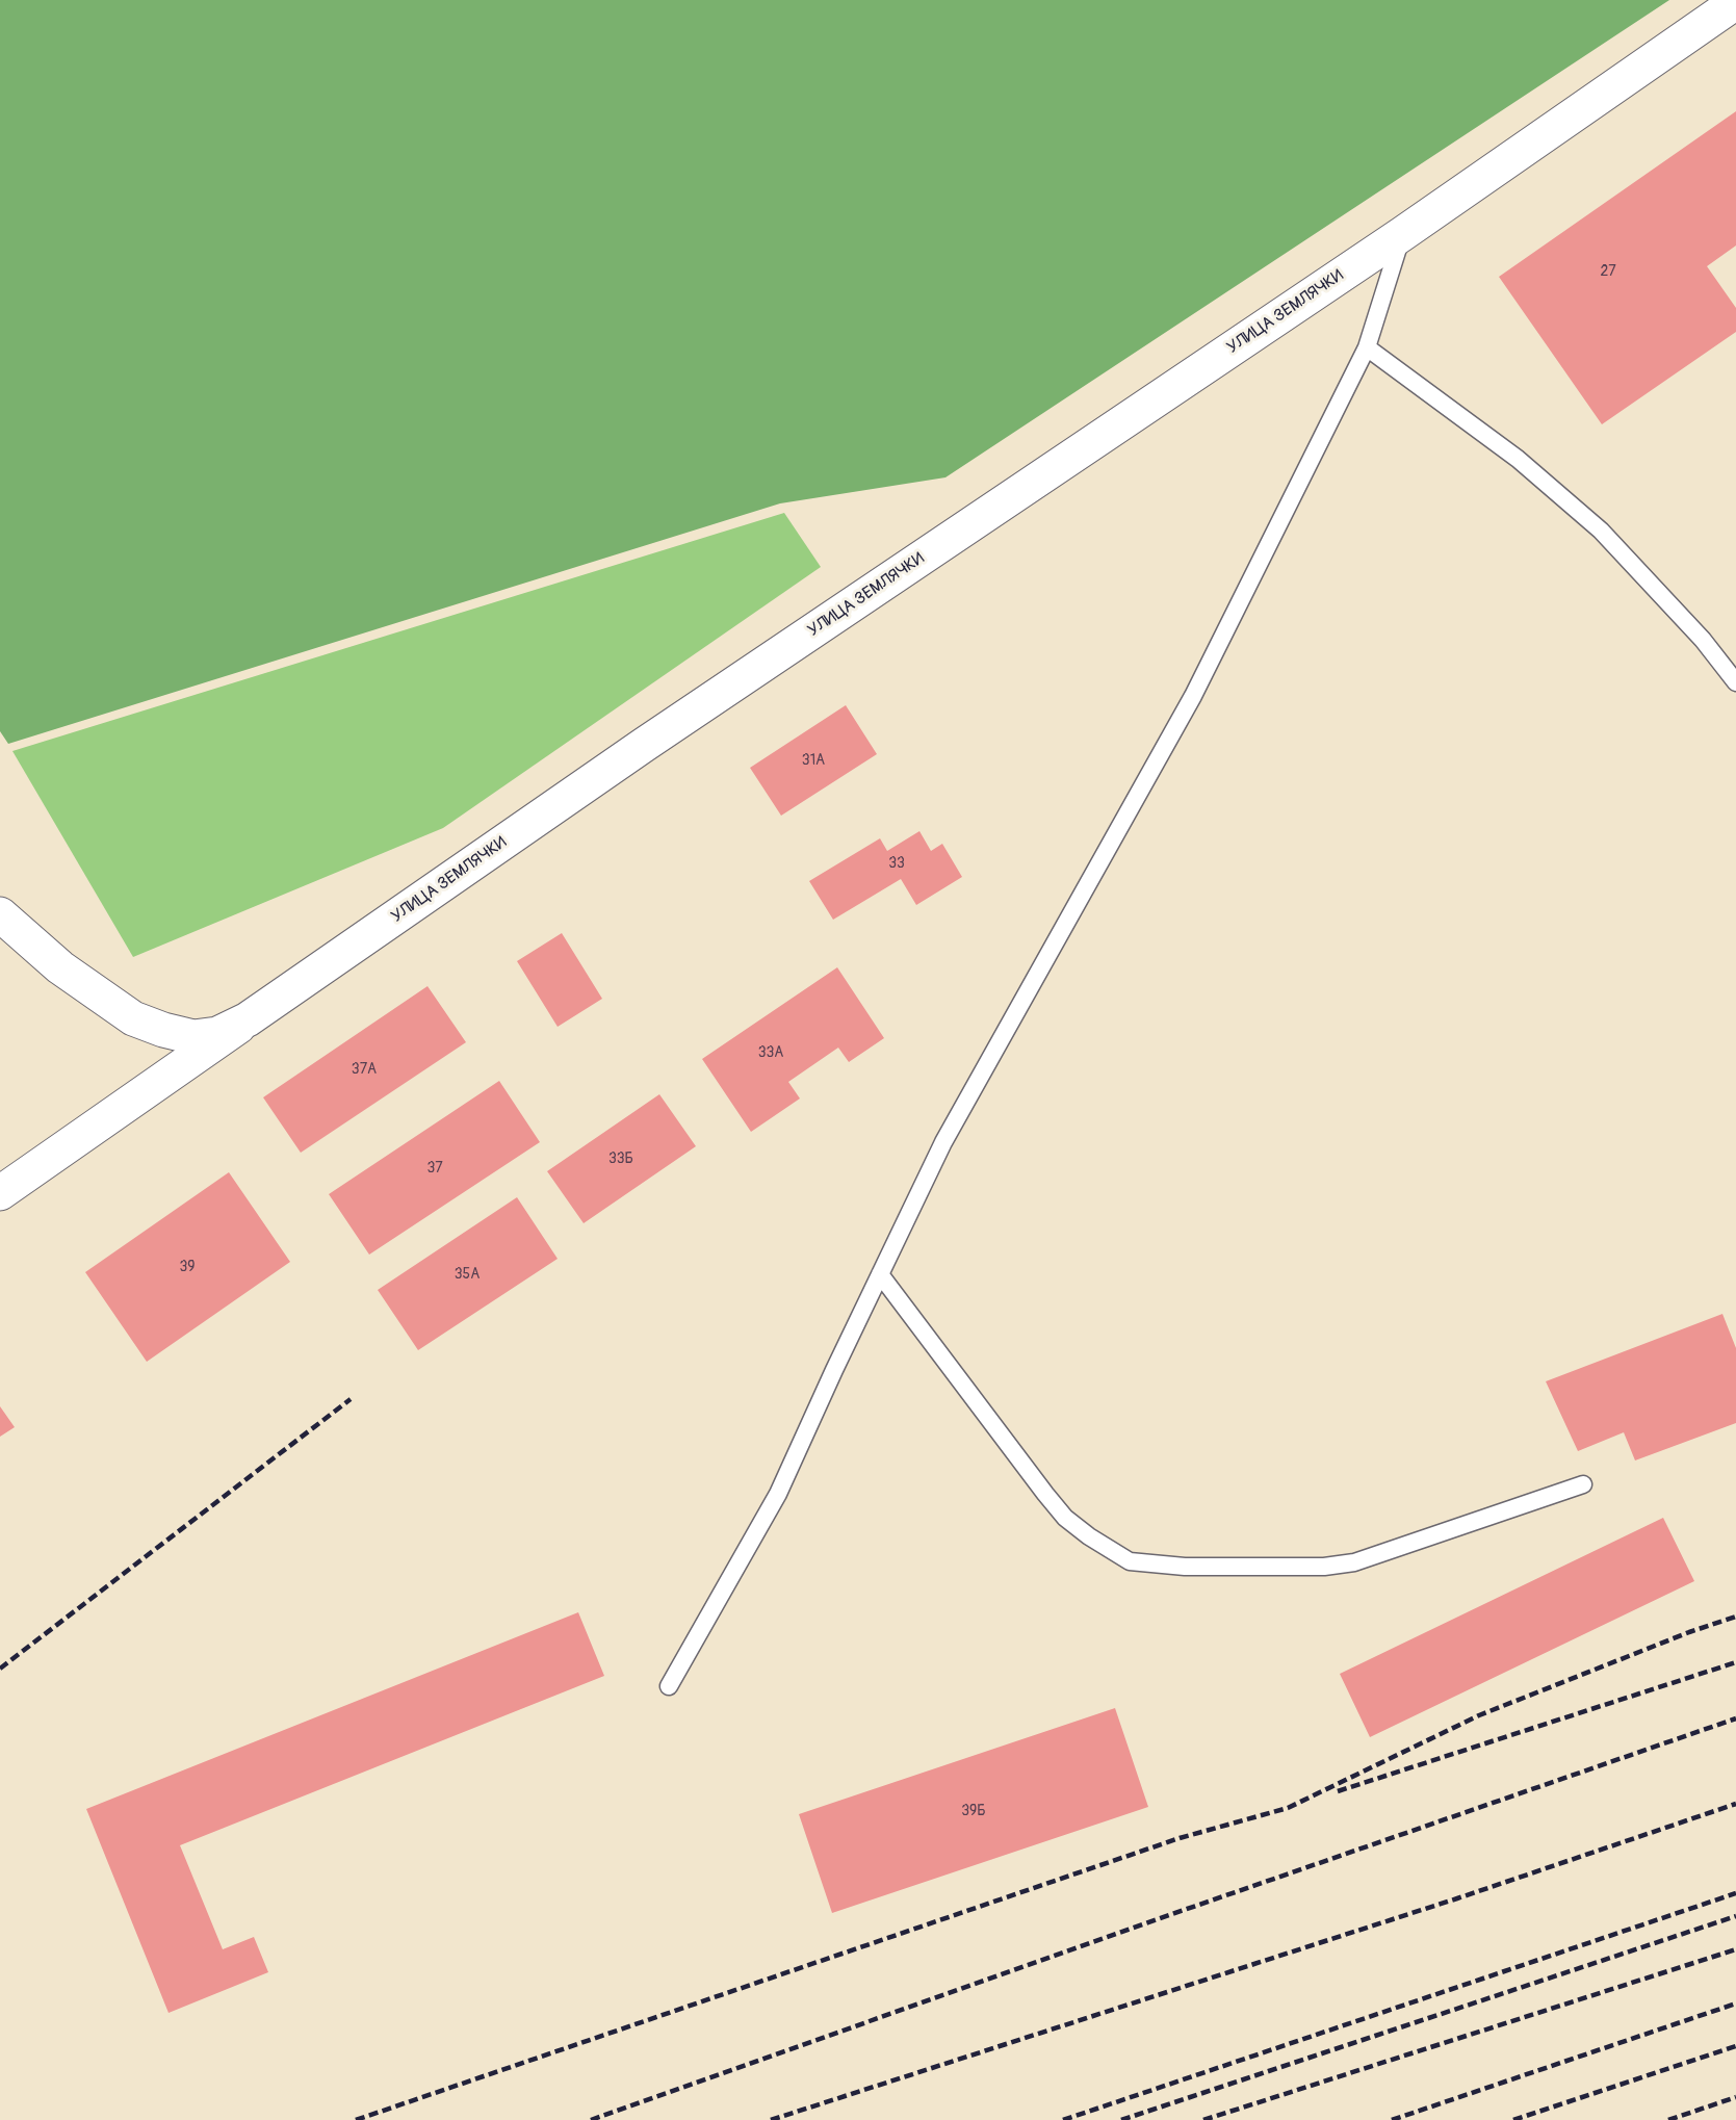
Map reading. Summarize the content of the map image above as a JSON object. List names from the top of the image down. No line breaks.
{"streets":{"street":["УЛИЦА ЗЕМЛЯЧКИ"]},"house_numbers":["27","31А","33","33А","37А","33Б","37","39","35А","39Б"]}
